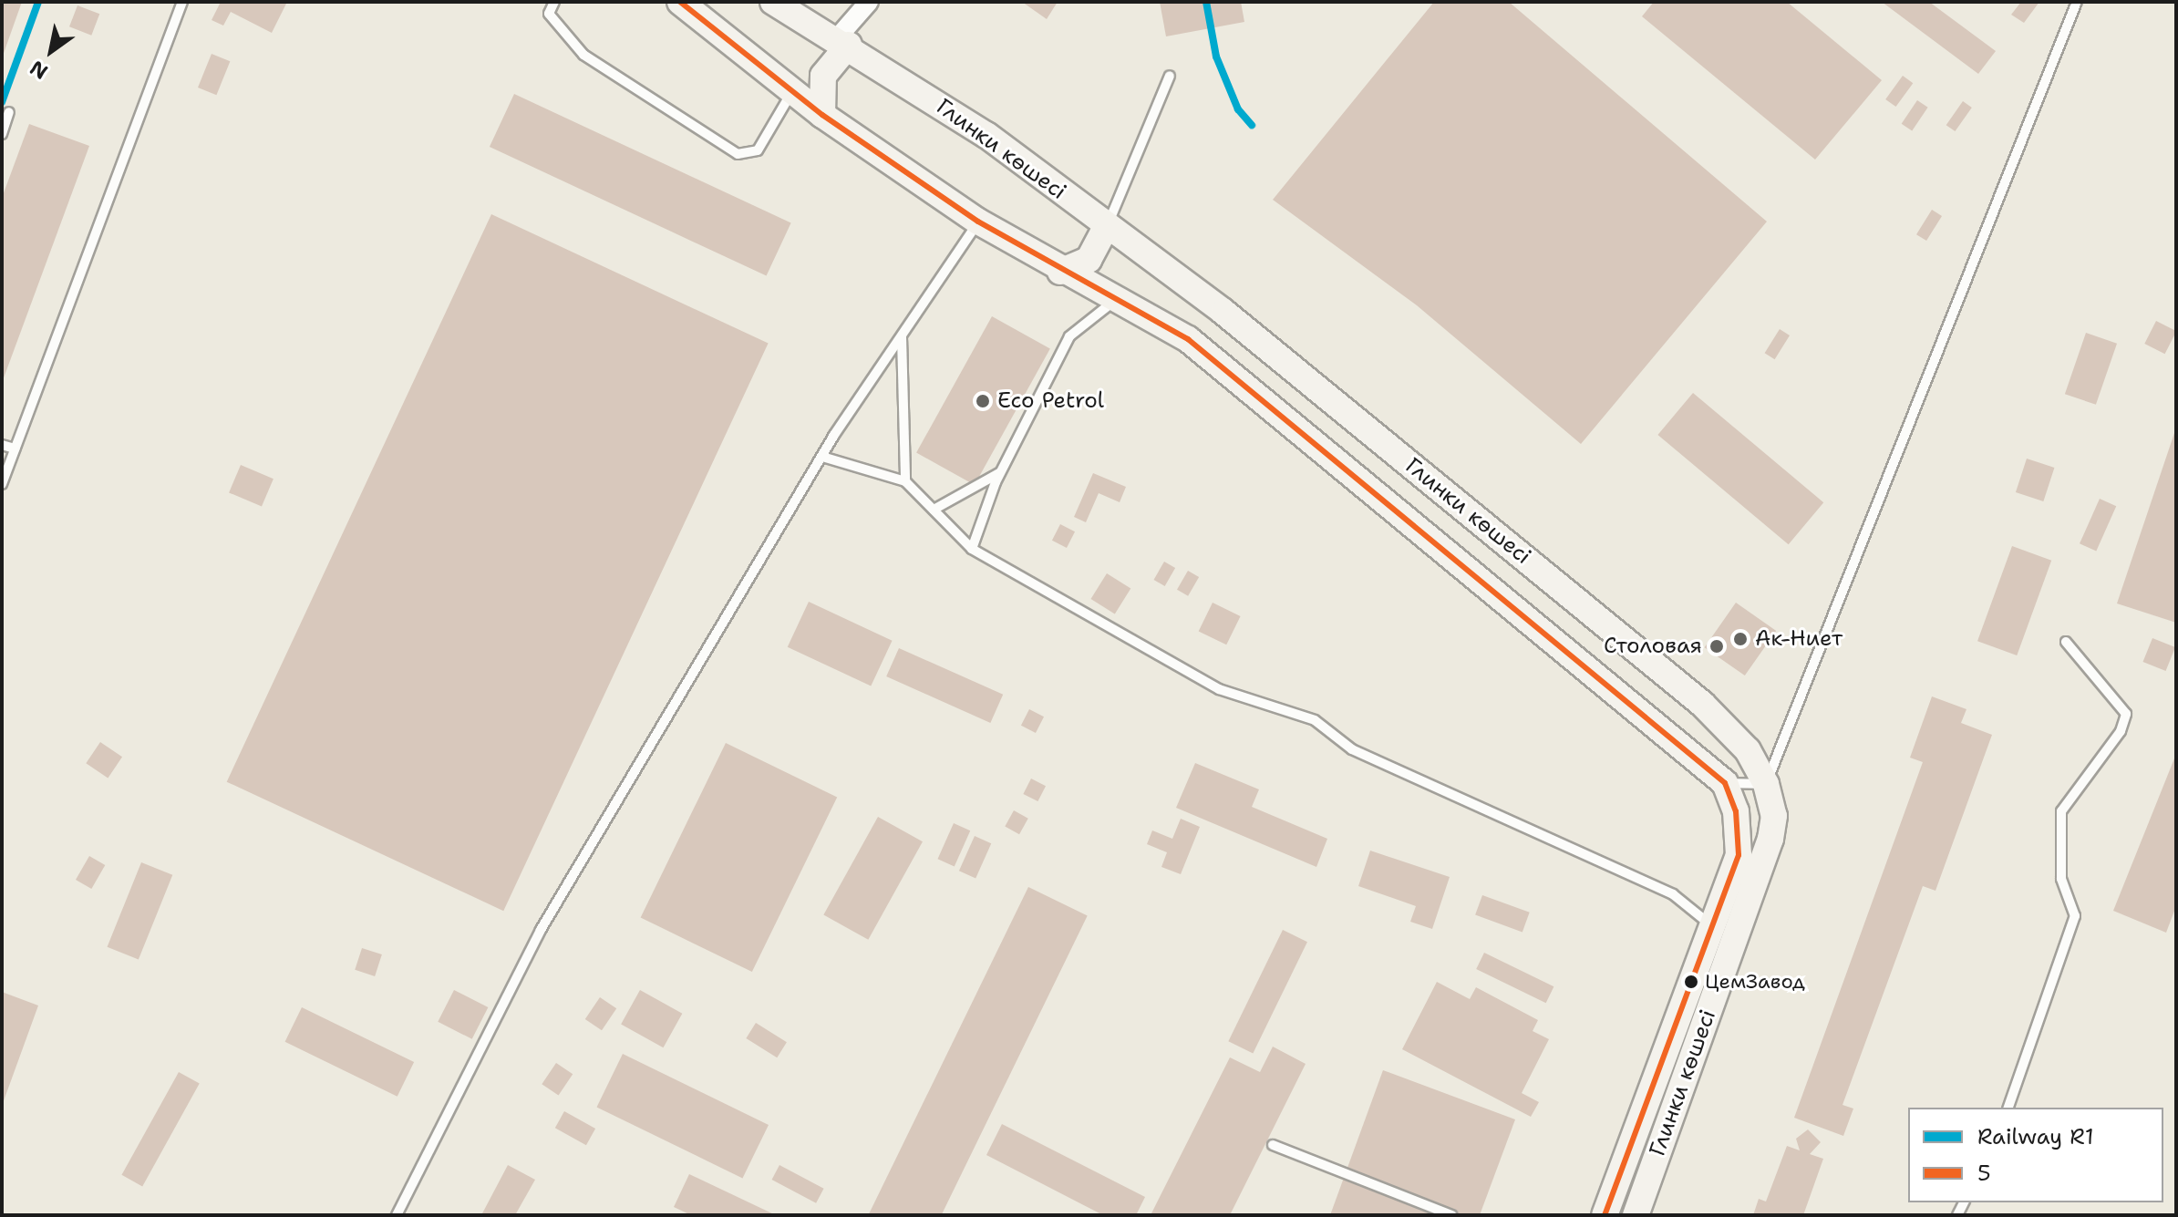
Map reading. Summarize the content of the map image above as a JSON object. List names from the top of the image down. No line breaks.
{"streets":{"main road":["Глинки көшесі"]},"places":["Eco Petrol","Ак-Ниет","Столовая","ЦемЗавод"],"lines":["rail line R1","transit line 5"],"legend":["Railway R1","5"],"north":"bottom left"}
